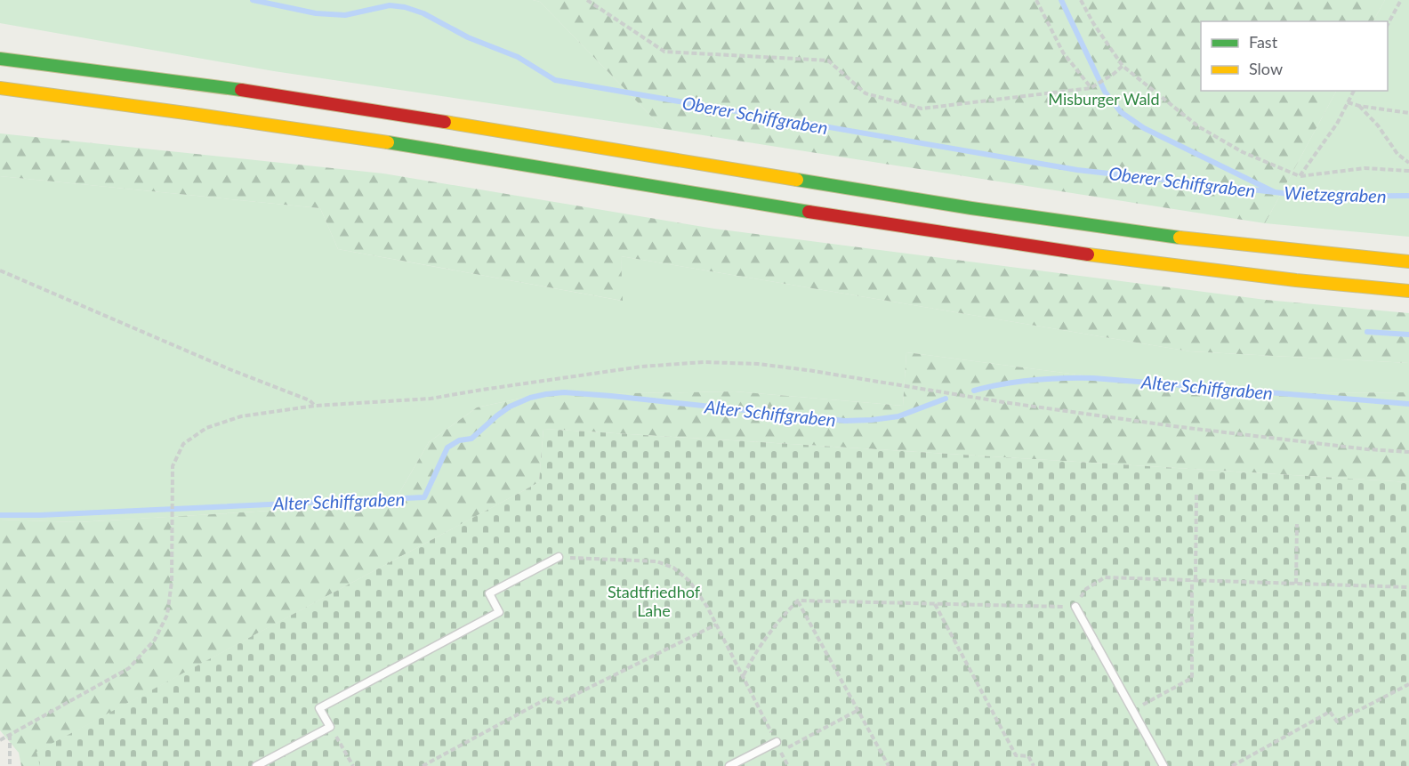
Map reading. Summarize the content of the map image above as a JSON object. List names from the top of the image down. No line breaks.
{"water":["Oberer Schiffgraben","Wietzegraben","Alter Schiffgraben"],"parks":["Misburger Wald","Stadtfriedhof Lahe"],"legend":["Fast","Slow"]}
